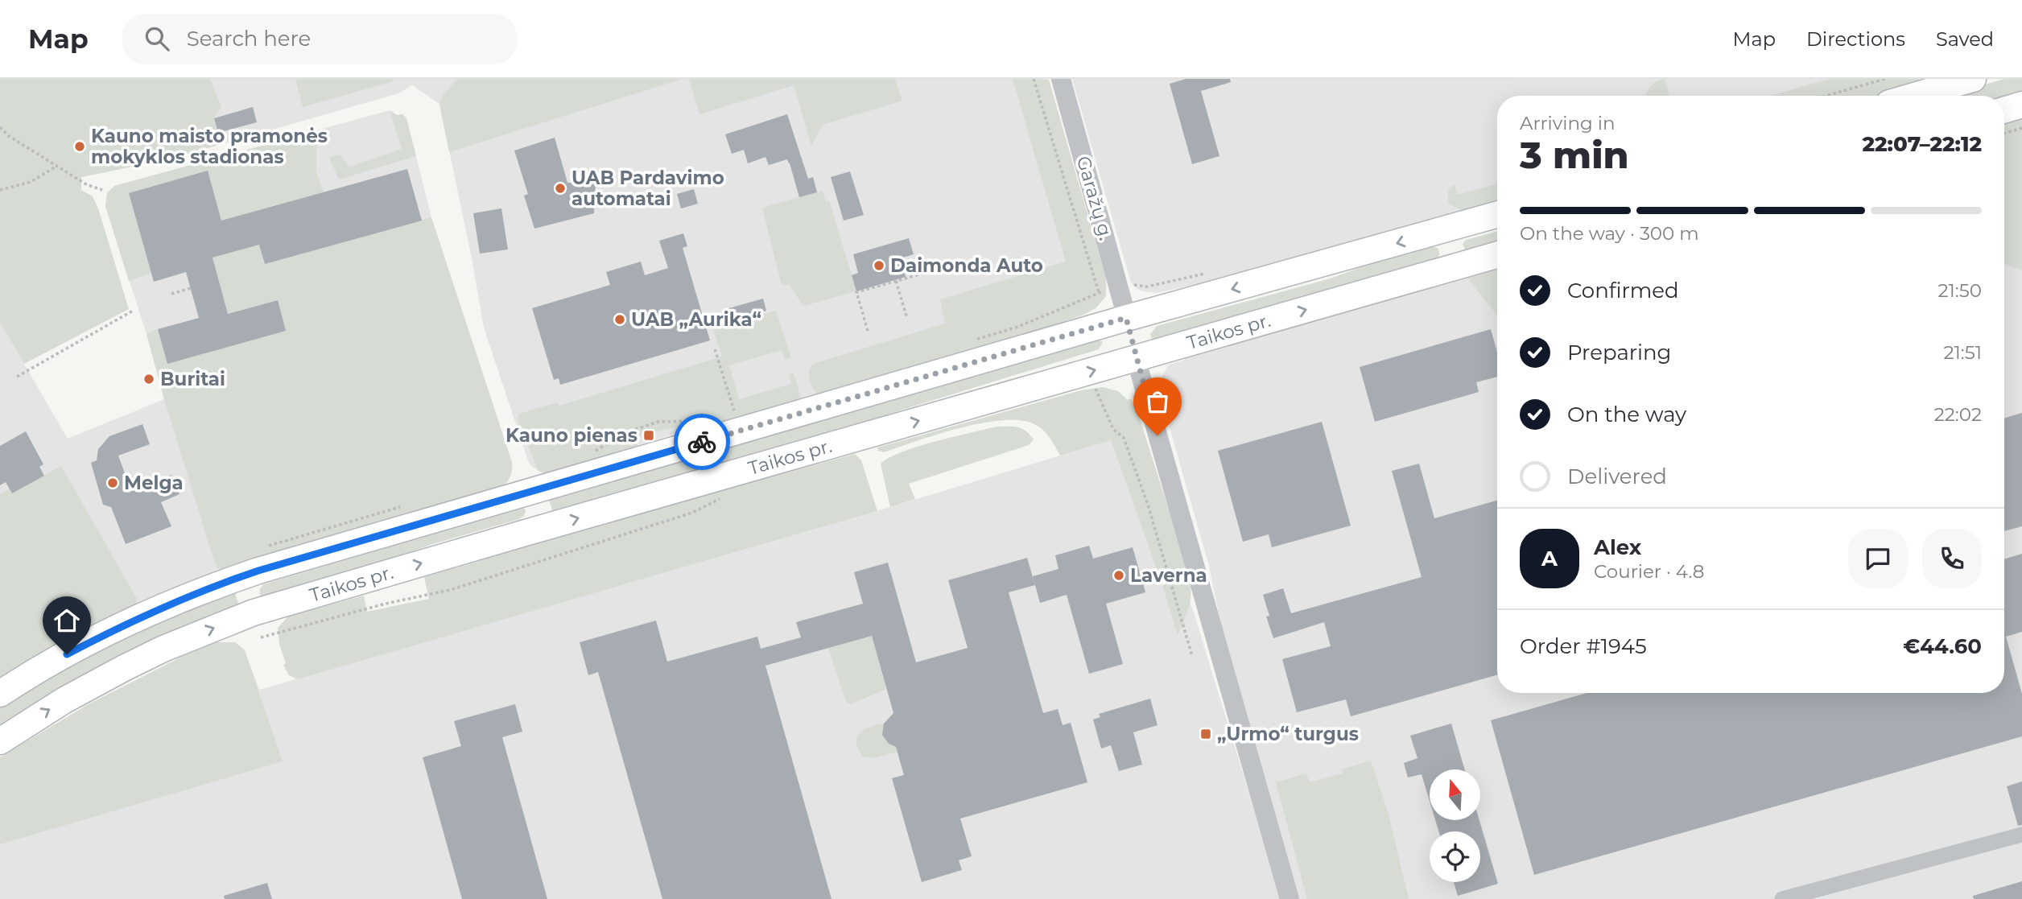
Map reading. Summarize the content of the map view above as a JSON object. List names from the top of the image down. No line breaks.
{"streets":{"main road":["Taikos pr."],"street":["Garažų g."]},"places":{"other":["Kauno maisto pramonės mokyklos stadionas","UAB Pardavimo automatai","Daimonda Auto","UAB „Aurika“","Buritai","Melga","Laverna"],"transit":["Kauno pienas","„Urmo“ turgus"]},"north":"top","page":{"header":"Map","search":"Search here","nav":["Map","Directions","Saved"],"heading":["3 min","Arriving in","22:07–22:12"],"panel":["Alex","Courier · 4.8","Order #1945","€44.60"],"bar":"On the way · 300 m","list":[["Confirmed","21:50"],["Preparing","21:51"],["On the way","22:02"],"Delivered"],"round":"A"}}
